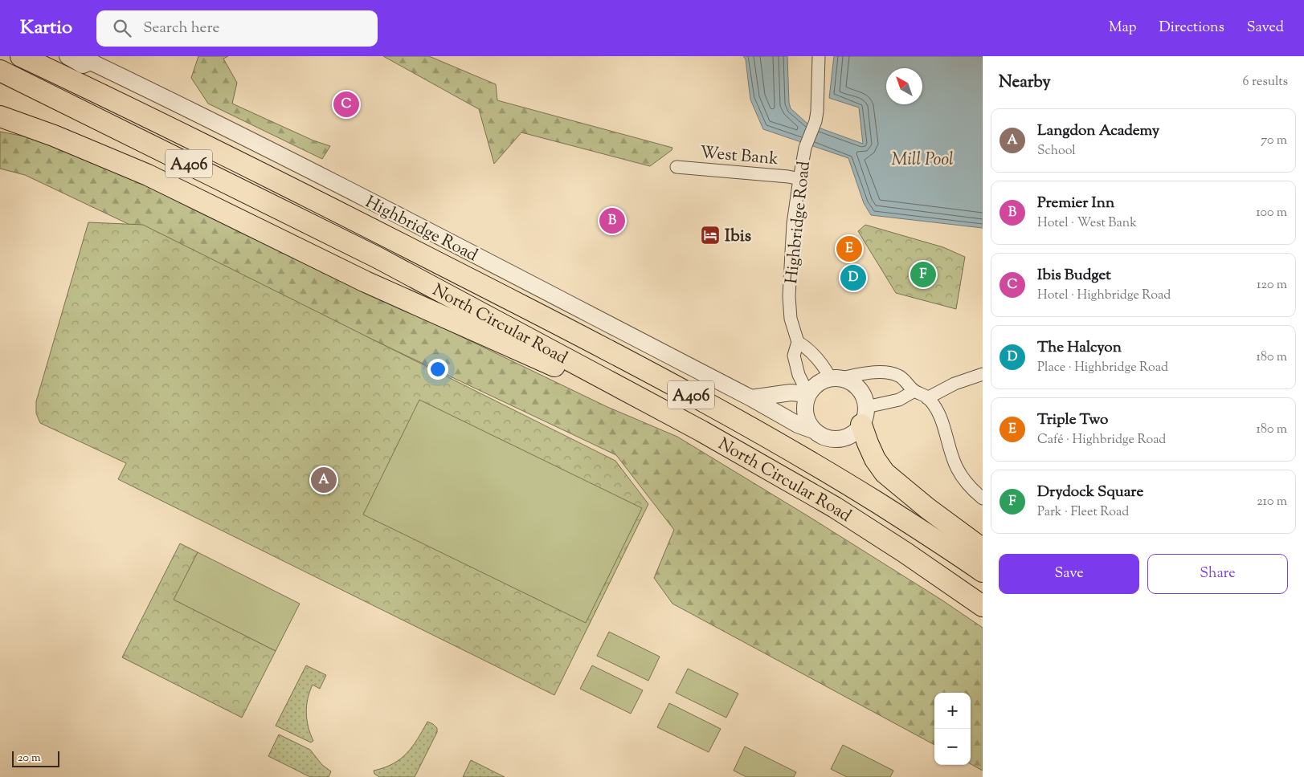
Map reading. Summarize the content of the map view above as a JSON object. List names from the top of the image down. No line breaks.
{"streets":{"highway":["A406","North Circular Road"],"street":["West Bank","Highbridge Road"]},"crossings":[["West Bank","Highbridge Road"],["A406","North Circular Road"]],"water":["Mill Pool"],"places":{"hotel":["Ibis"]},"scale_bar":"20 m","north":"top left","page":{"header":"Kartio","search":"Search here","nav":["Map","Directions","Saved"],"heading":["Nearby","6 results"],"pins":["C","B","E","F","D","A"],"list":[{"mark":"A","name":"Langdon Academy","note":"School","value":"70 m"},{"mark":"B","name":"Premier Inn","note":"Hotel · West Bank","value":"100 m"},{"mark":"C","name":"Ibis Budget","note":"Hotel · Highbridge Road","value":"120 m"},{"mark":"D","name":"The Halcyon","note":"Place · Highbridge Road","value":"180 m"},{"mark":"E","name":"Triple Two","note":"Café · Highbridge Road","value":"180 m"},{"mark":"F","name":"Drydock Square","note":"Park · Fleet Road","value":"210 m"}],"buttons":["Save","Share"],"map_buttons":["+","−"],"scale":"20 m"}}
